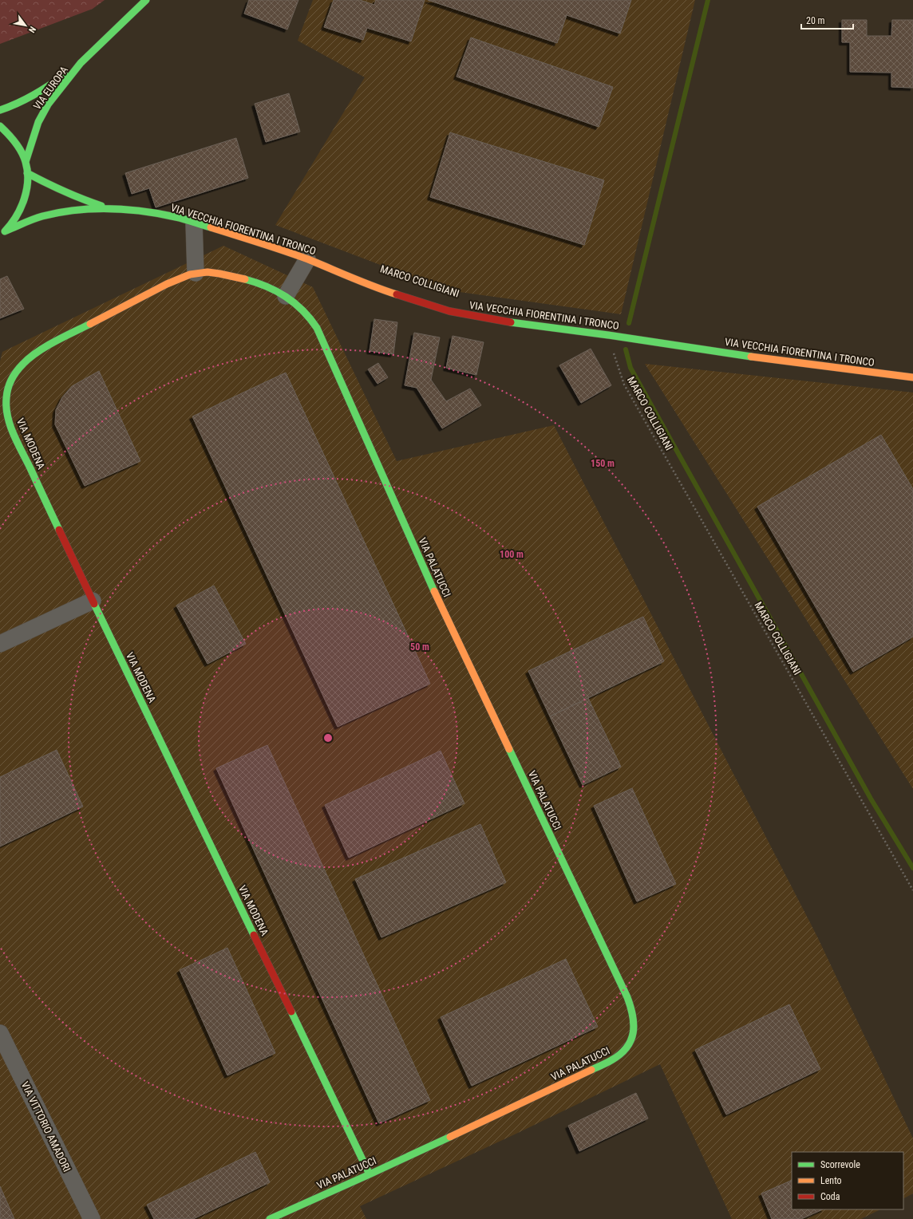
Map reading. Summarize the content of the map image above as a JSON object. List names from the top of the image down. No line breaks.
{"streets":{"street":["VIA EUROPA","VIA VECCHIA FIORENTINA I TRONCO","VIA MODENA","VIA PALATUCCI","VIA VITTORIO AMADORI"],"path":["MARCO COLLIGIANI"]},"crossings":[["VIA EUROPA","VIA VECCHIA FIORENTINA I TRONCO"],["VIA VECCHIA FIORENTINA I TRONCO","MARCO COLLIGIANI"],["VIA MODENA","VIA PALATUCCI"]],"legend":["Scorrevole","Lento","Coda"],"scale_bar":"20 m","north":"bottom right","rings":["150 m","100 m","50 m"]}
